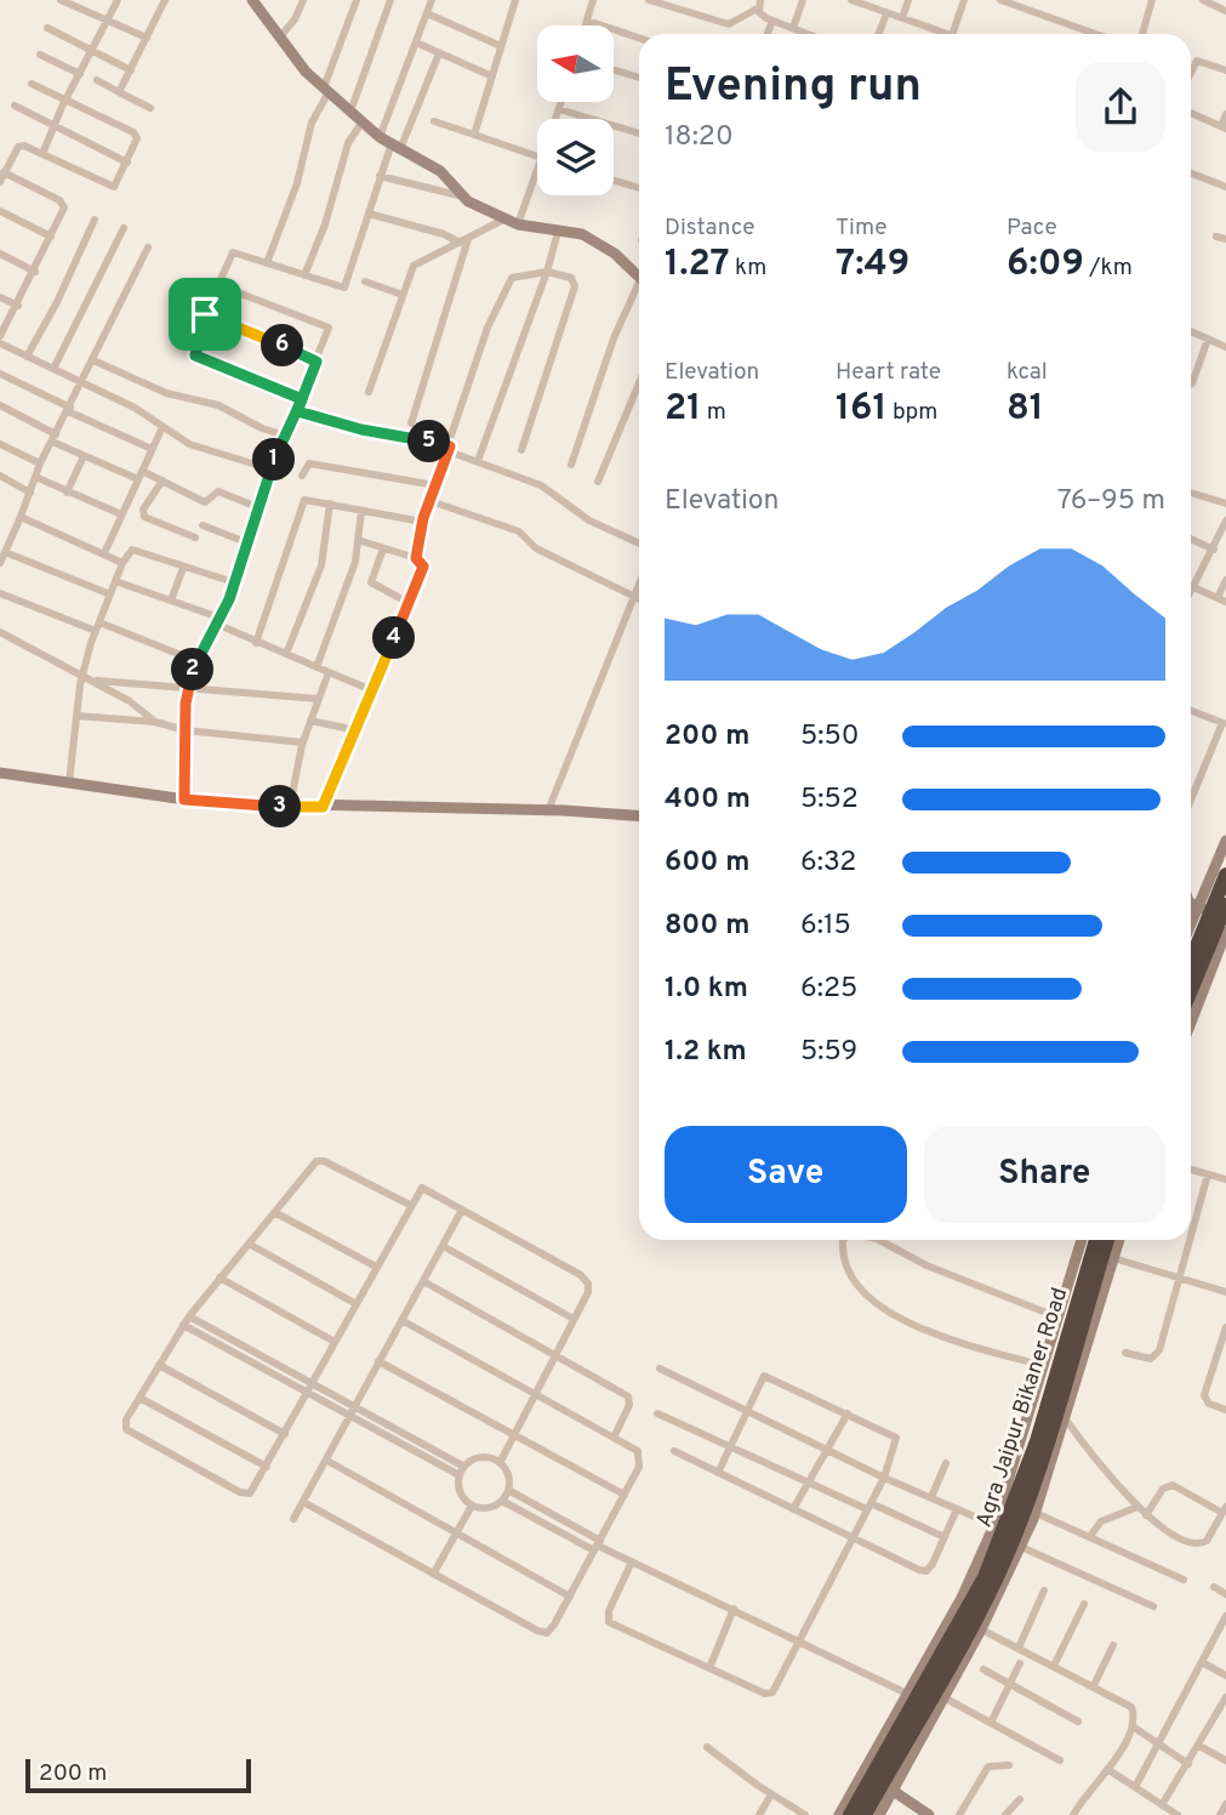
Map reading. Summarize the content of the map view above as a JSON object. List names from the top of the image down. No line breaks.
{"streets":{"highway":["Agra Jaipur Bikaner Road"]},"scale_bar":"200 m","north":"left","page":{"heading":["Evening run","18:20"],"stats":[["Distance","1.27 km"],["Time","7:49"],["Pace","6:09 /km"],["Elevation","21 m"],["Heart rate","161 bpm"],["kcal","81"]],"pins":["6","5","1","4","2","3"],"chart":["Elevation","76–95 m"],"list":[{"name":"200 m","note":"5:50"},{"name":"400 m","note":"5:52"},{"name":"600 m","note":"6:32"},{"name":"800 m","note":"6:15"},{"name":"1.0 km","note":"6:25"},{"name":"1.2 km","note":"5:59"}],"buttons":["Save","Share"],"scale":"200 m"}}
